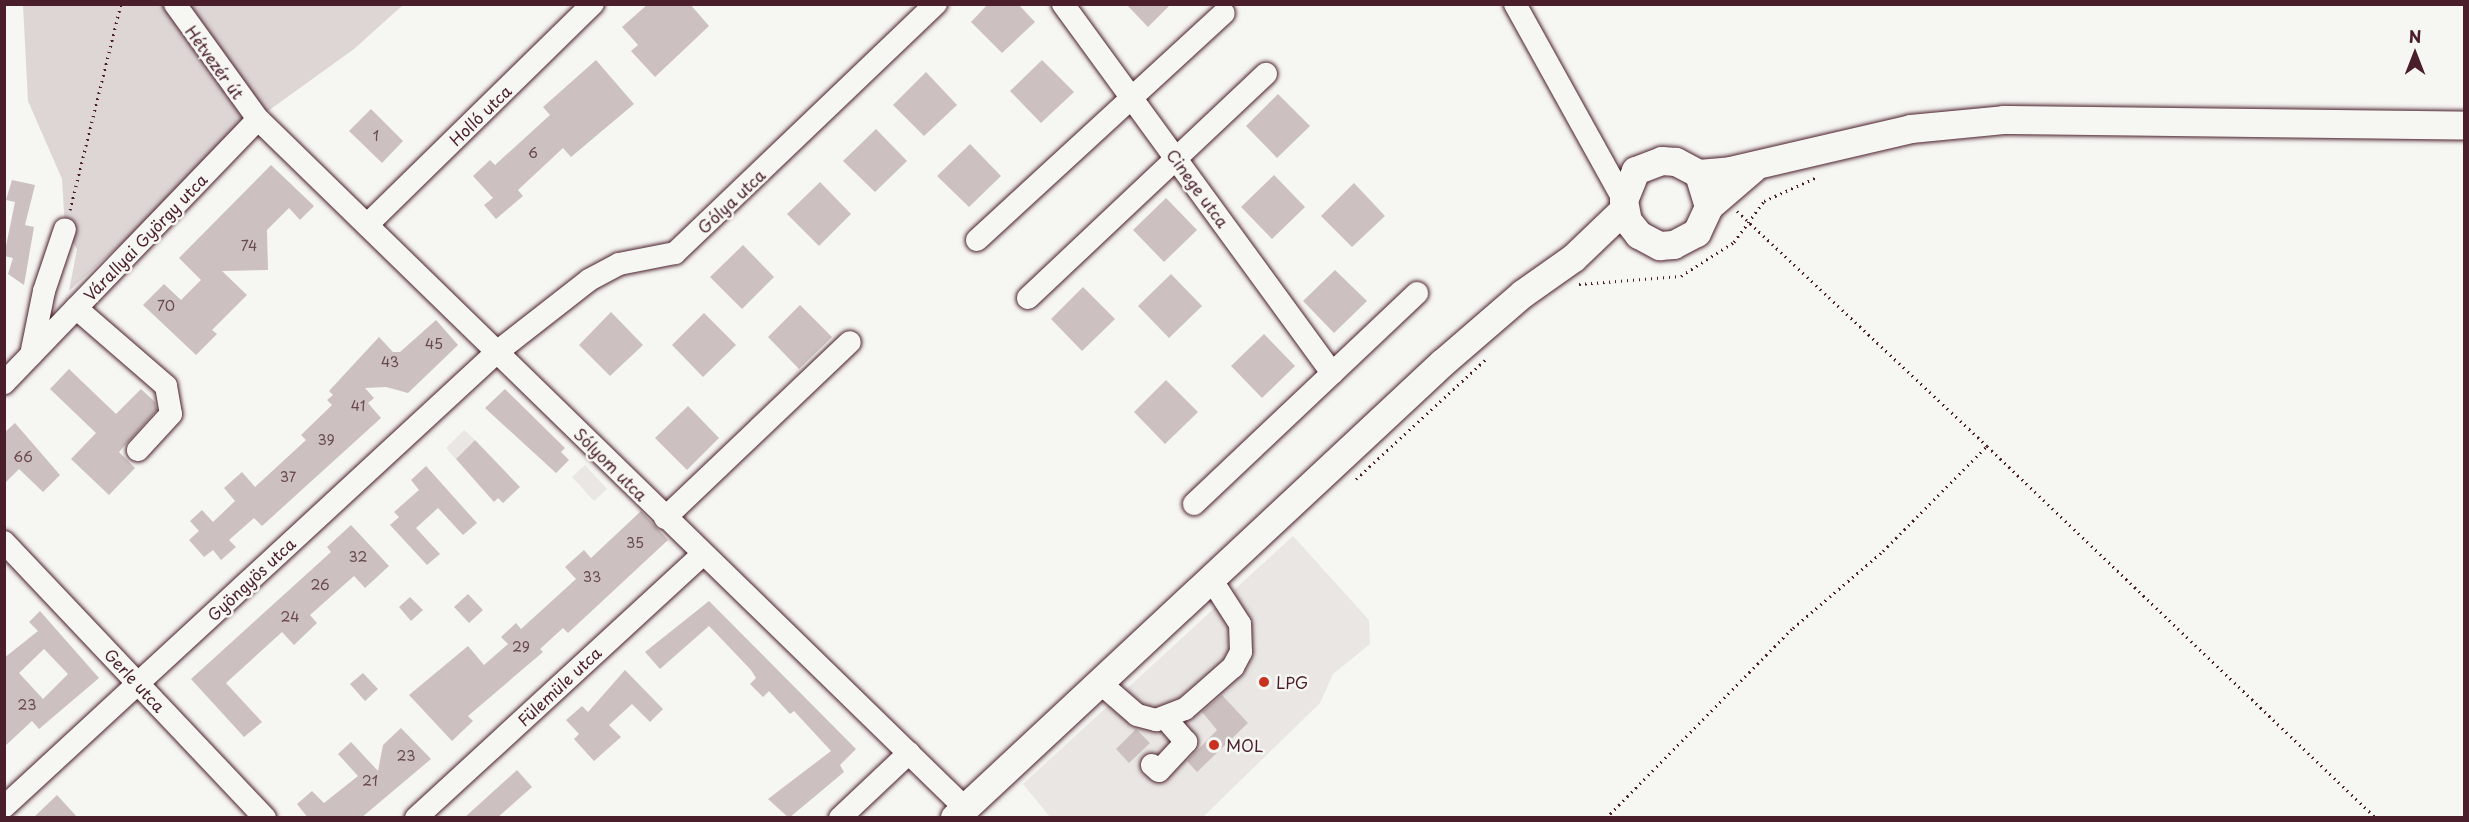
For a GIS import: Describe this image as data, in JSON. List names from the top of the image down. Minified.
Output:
{"streets":{"street":["Hétvezér út","Holló utca","Cinege utca","Gólya utca","Várallyai György utca","Sólyom utca","Gyöngyös utca","Gerle utca","Fülemüle utca"]},"crossings":[["Hétvezér út","Várallyai György utca"],["Hétvezér út","Sólyom utca"],["Holló utca","Sólyom utca"],["Gólya utca","Sólyom utca"],["Gólya utca","Gyöngyös utca"],["Várallyai György utca","Sólyom utca"],["Sólyom utca","Gyöngyös utca"],["Sólyom utca","Fülemüle utca"],["Gyöngyös utca","Gerle utca"]],"places":["LPG","MOL"],"house_numbers":["1","6","74","70","45","43","41","39","66","37","35","32","33","26","24","29","23","23","21"],"north":"top"}
